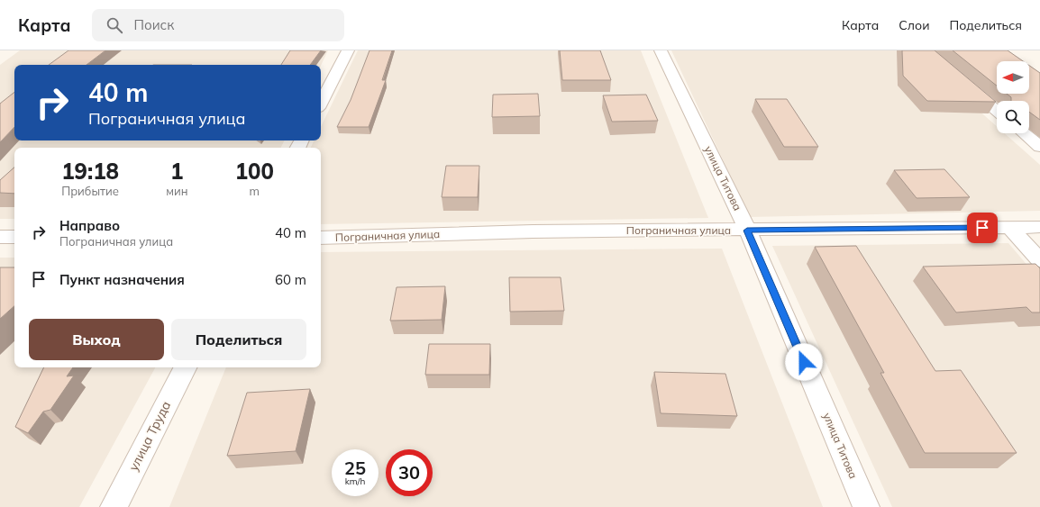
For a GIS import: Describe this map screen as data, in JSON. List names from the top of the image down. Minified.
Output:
{"streets":{"street":["улица Титова","Пограничная улица","улица Труда"]},"crossings":[["улица Титова","Пограничная улица"]],"north":"left","page":{"header":"Карта","search":"Поиск","nav":["Карта","Слои","Поделиться"],"turn":["40 m","Пограничная улица"],"eta":["19:18","Прибытие","1","мин","100","m"],"list":[{"name":"Направо","note":"Пограничная улица","value":"40 m"},{"name":"Пункт назначения","value":"60 m"}],"buttons":["Выход","Поделиться"],"speed":"25 km/h","limit":"30"}}
